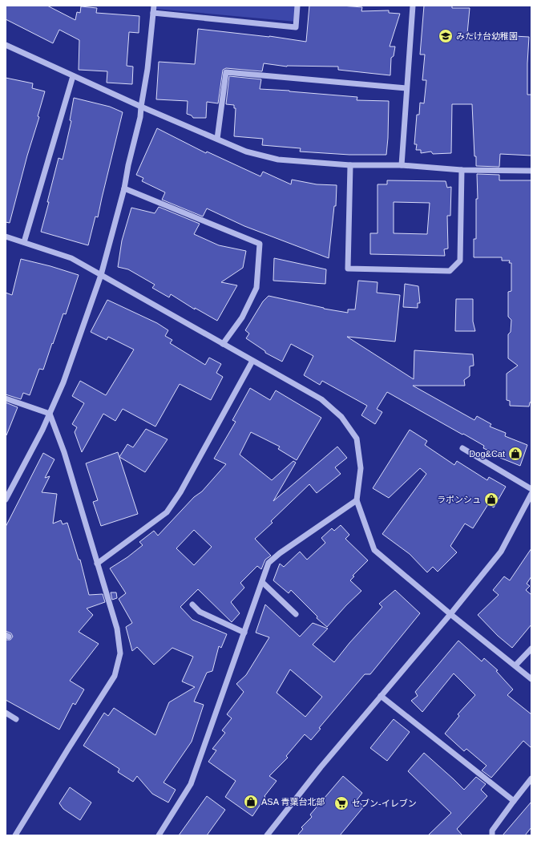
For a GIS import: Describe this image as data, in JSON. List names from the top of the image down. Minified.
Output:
{"places":{"school or university":["みたけ台幼稚園"],"shop":["Dog&Cat","ラポンシュ","ASA 青葉台北部"],"supermarket":["セブン-イレブン"]}}
